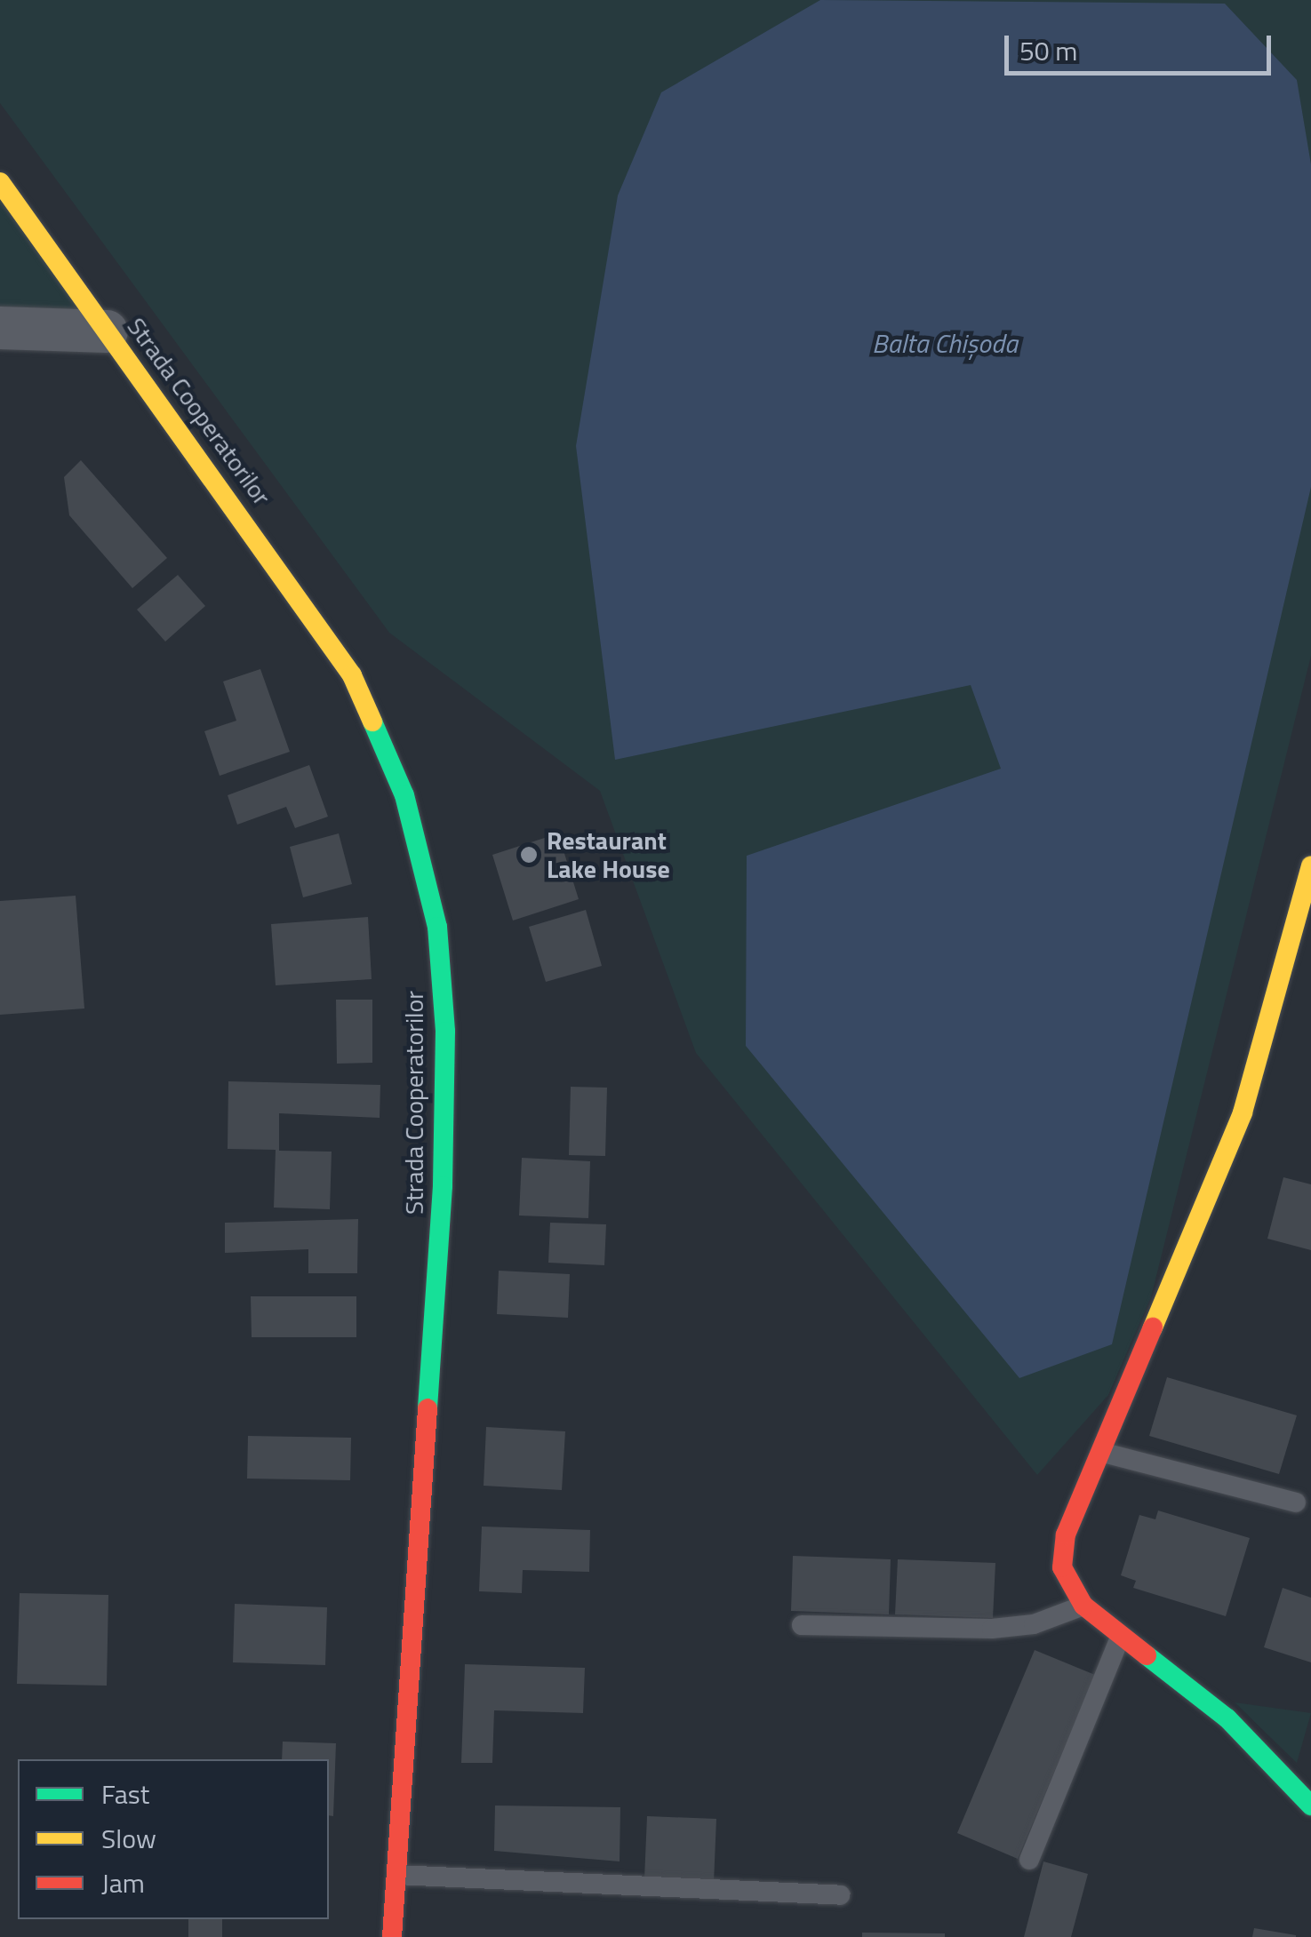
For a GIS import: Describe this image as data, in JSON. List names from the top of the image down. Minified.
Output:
{"streets":{"street":["Strada Cooperatorilor"]},"water":["Balta Chișoda"],"places":["Restaurant Lake House"],"legend":["Fast","Slow","Jam"],"scale_bar":"50 m"}
